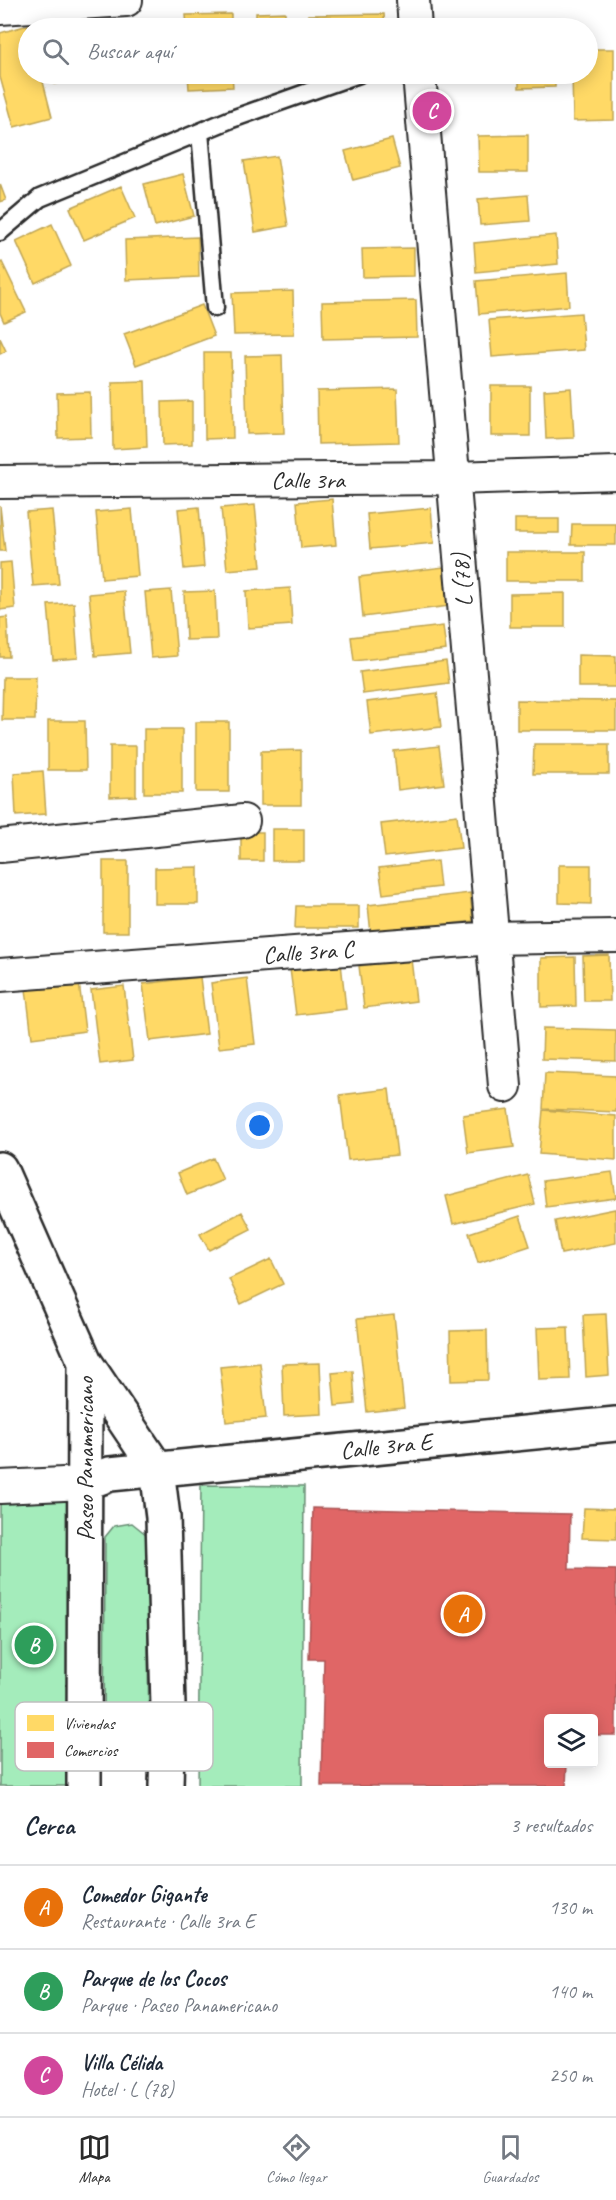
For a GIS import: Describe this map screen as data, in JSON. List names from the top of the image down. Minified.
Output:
{"streets":{"street":["Calle 3ra","L (78)","Calle 3ra C","Calle 3ra E","Paseo Panamericano"]},"crossings":[["Calle 3ra","L (78)"],["L (78)","Calle 3ra C"],["Calle 3ra E","Paseo Panamericano"]],"legend":["Viviendas","Comercios"],"page":{"search":"Buscar aquí","pins":["C","A","B"],"heading":["Cerca","3 resultados"],"list":[{"mark":"A","name":"Comedor Gigante","note":"Restaurante · Calle 3ra E","value":"130 m"},{"mark":"B","name":"Parque de los Cocos","note":"Parque · Paseo Panamericano","value":"140 m"},{"mark":"C","name":"Villa Célida","note":"Hotel · L (78)","value":"250 m"}],"nav":["Mapa","Cómo llegar","Guardados"]}}
